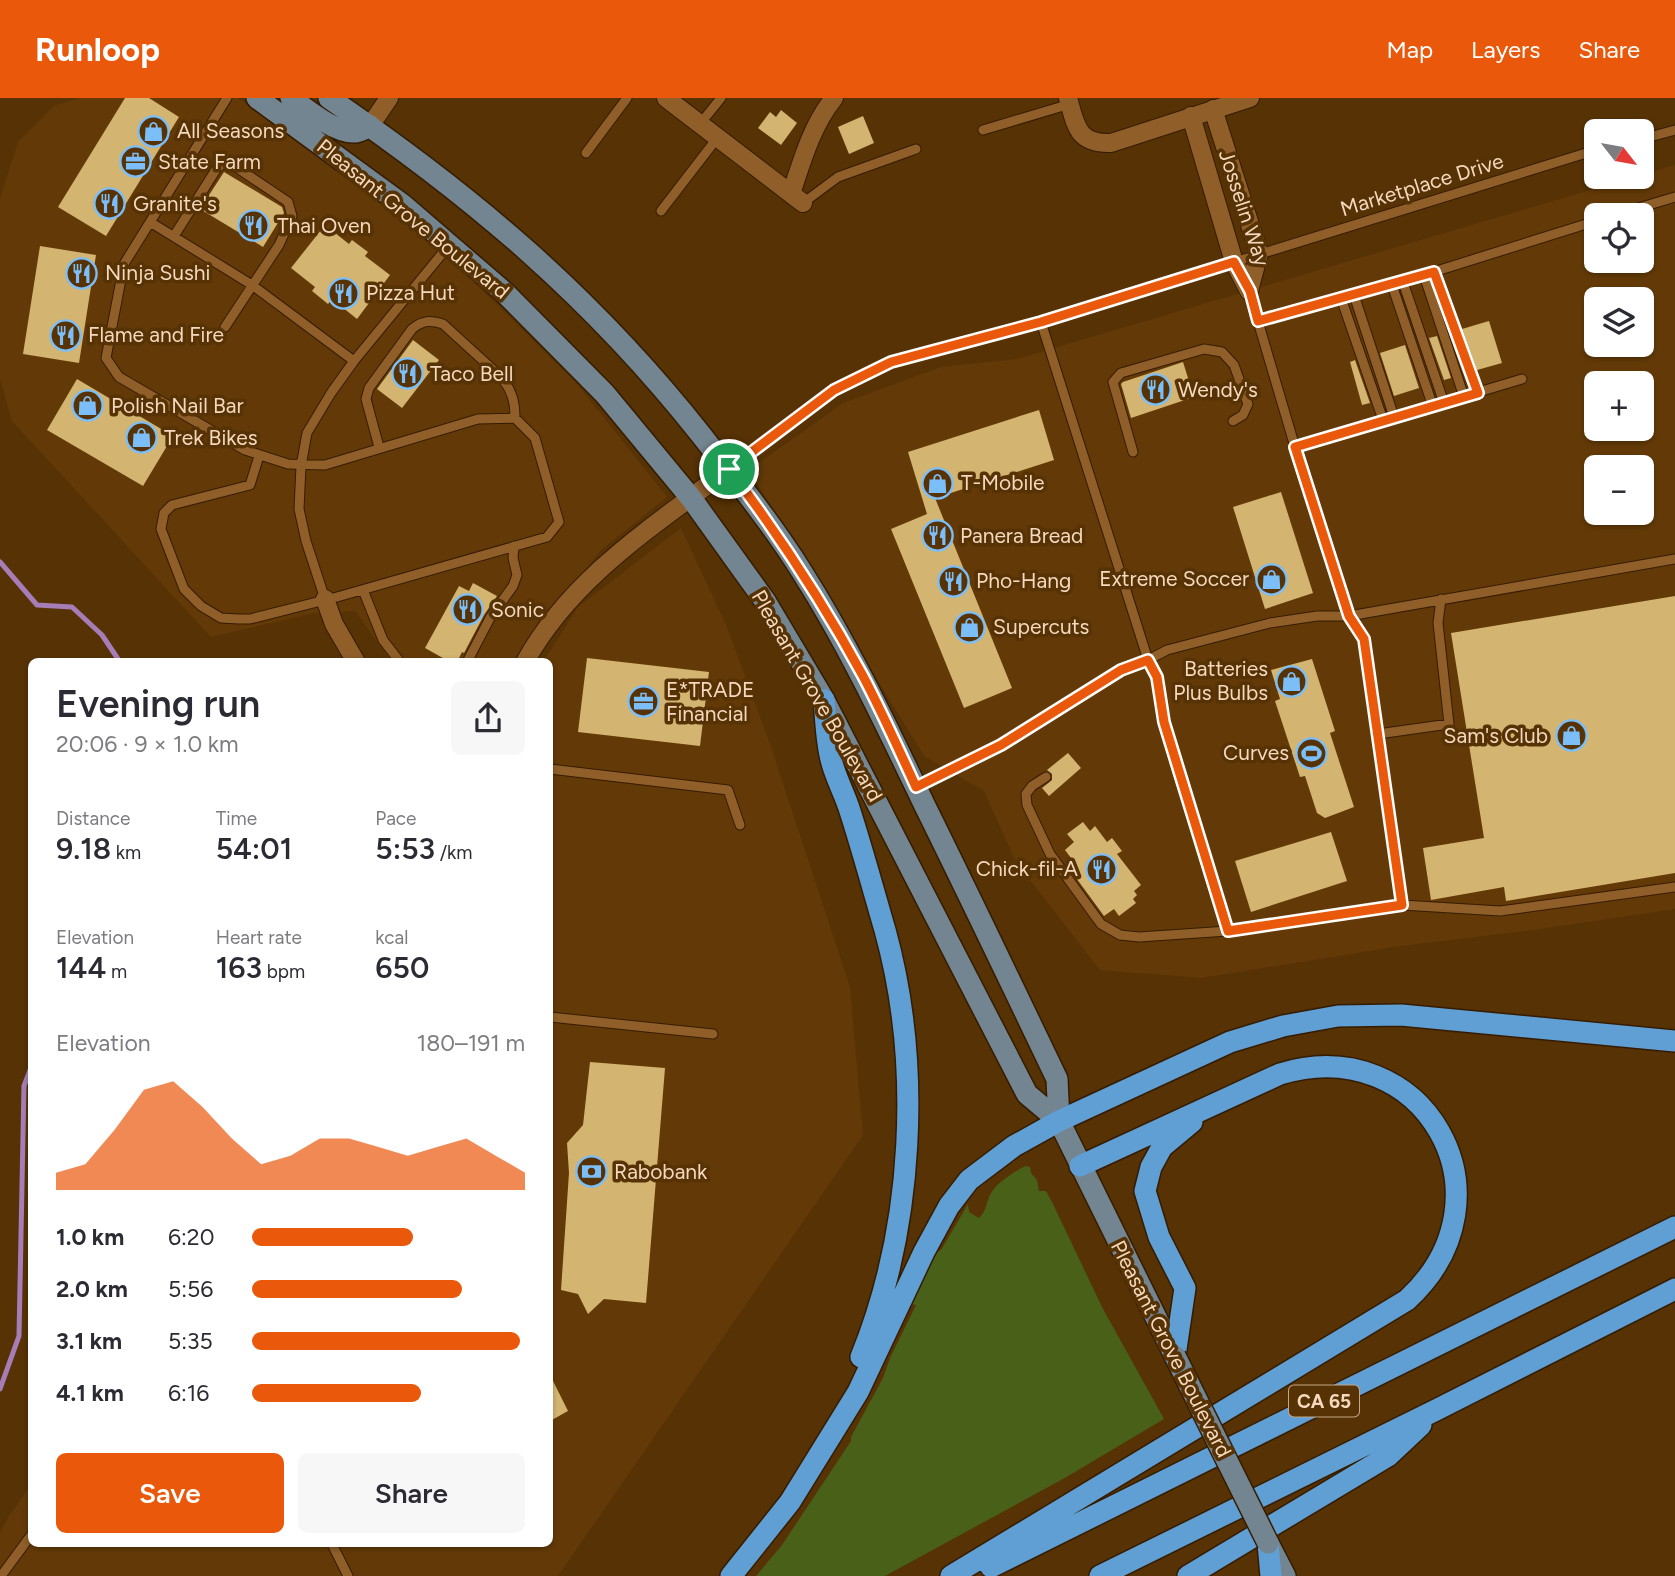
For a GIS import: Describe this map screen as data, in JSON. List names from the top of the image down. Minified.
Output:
{"streets":{"highway":["CA 65"],"main road":["Pleasant Grove Boulevard"],"street":["Josselin Way"],"lane":["Marketplace Drive"]},"crossings":[["Marketplace Drive","Josselin Way"]],"places":{"shop":["All Seasons","Polish Nail Bar","Trek Bikes","T-Mobile","Extreme Soccer","Supercuts","Batteries Plus Bulbs","Sam's Club"],"office":["State Farm","E*TRADE Financial"],"restaurant":["Granite's","Thai Oven","Ninja Sushi","Pizza Hut","Flame and Fire","Taco Bell","Wendy's","Panera Bread","Pho-Hang","Sonic","Chick-fil-A"],"sports":["Curves"],"bank":["Rabobank"]},"north":"bottom right","page":{"header":"Runloop","nav":["Map","Layers","Share"],"map_buttons":["+","−"],"heading":["Evening run","20:06 · 9 × 1.0 km"],"stats":[["Distance","9.18 km"],["Time","54:01"],["Pace","5:53 /km"],["Elevation","144 m"],["Heart rate","163 bpm"],["kcal","650"]],"chart":["Elevation","180–191 m"],"list":[{"name":"1.0 km","note":"6:20"},{"name":"2.0 km","note":"5:56"},{"name":"3.1 km","note":"5:35"},{"name":"4.1 km","note":"6:16"}],"buttons":["Save","Share"]}}
